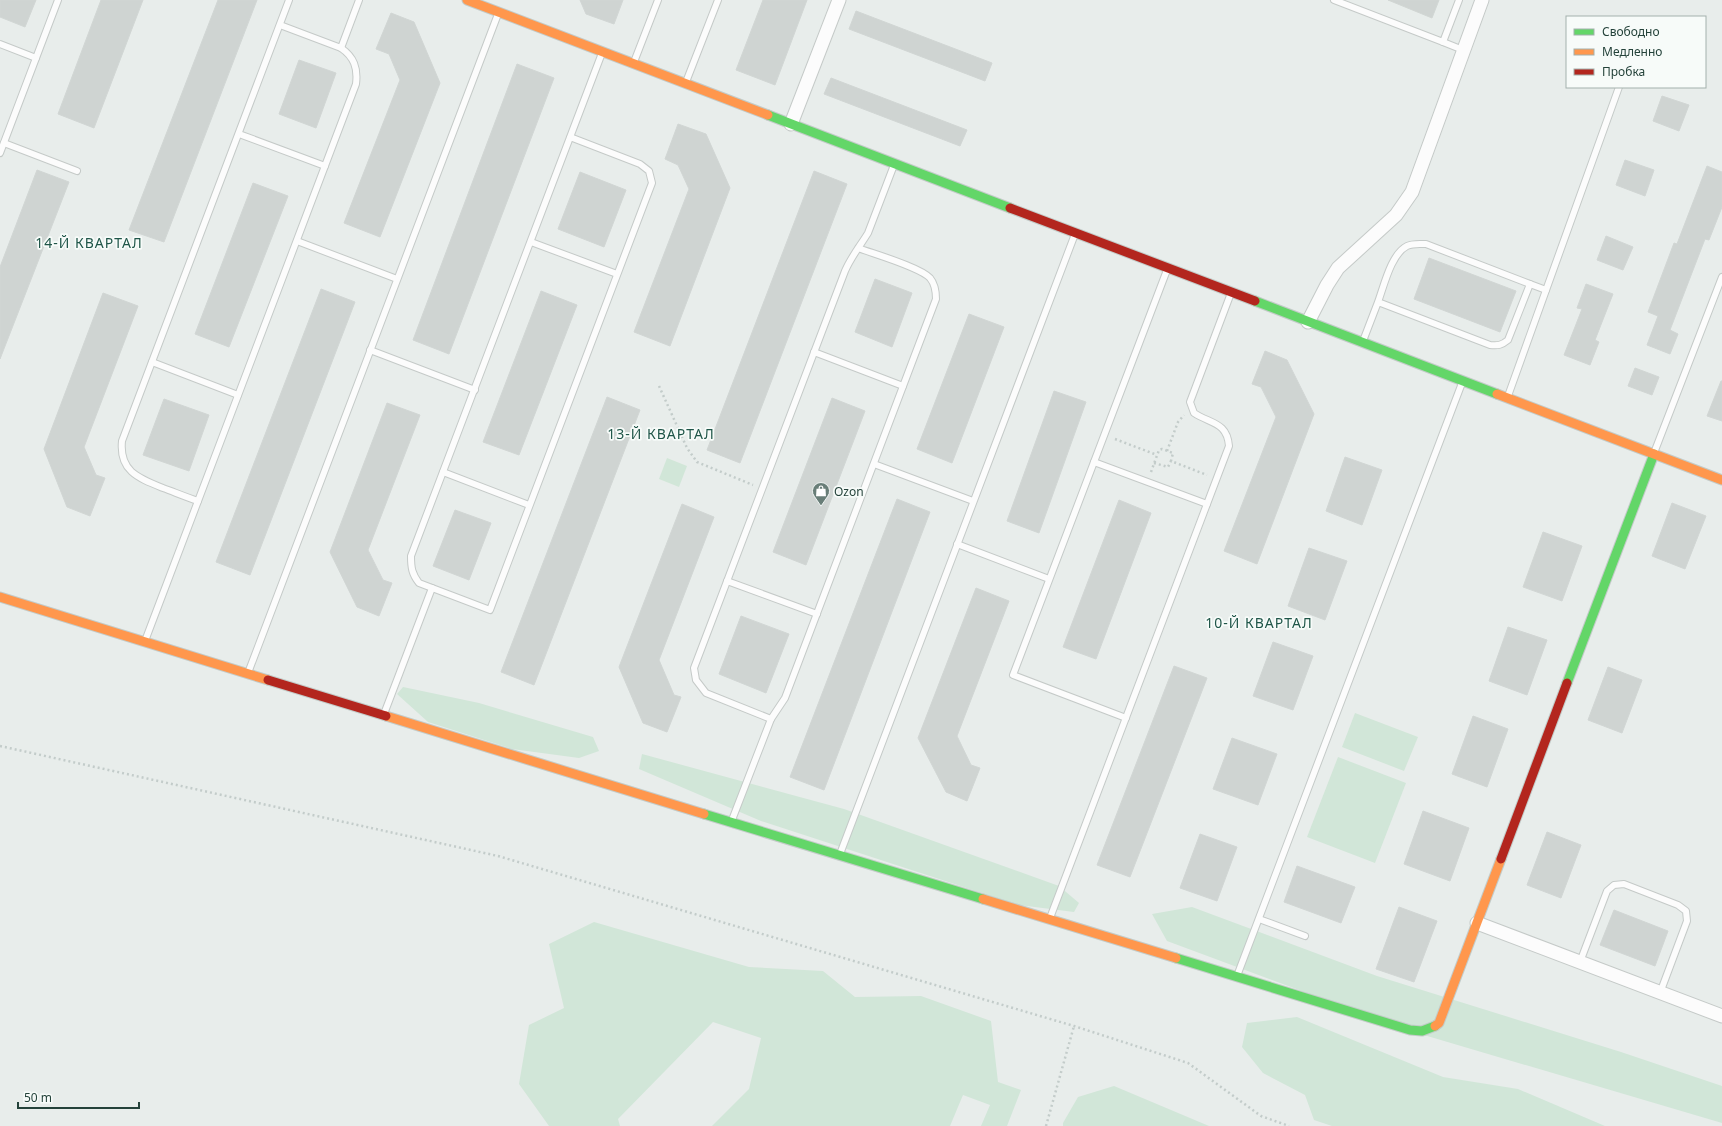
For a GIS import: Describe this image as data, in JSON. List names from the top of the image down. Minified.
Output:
{"districts":["14-Й КВАРТАЛ","13-Й КВАРТАЛ","10-Й КВАРТАЛ"],"places":{"shop":["Ozon"]},"legend":["Свободно","Медленно","Пробка"],"scale_bar":"50 m"}
